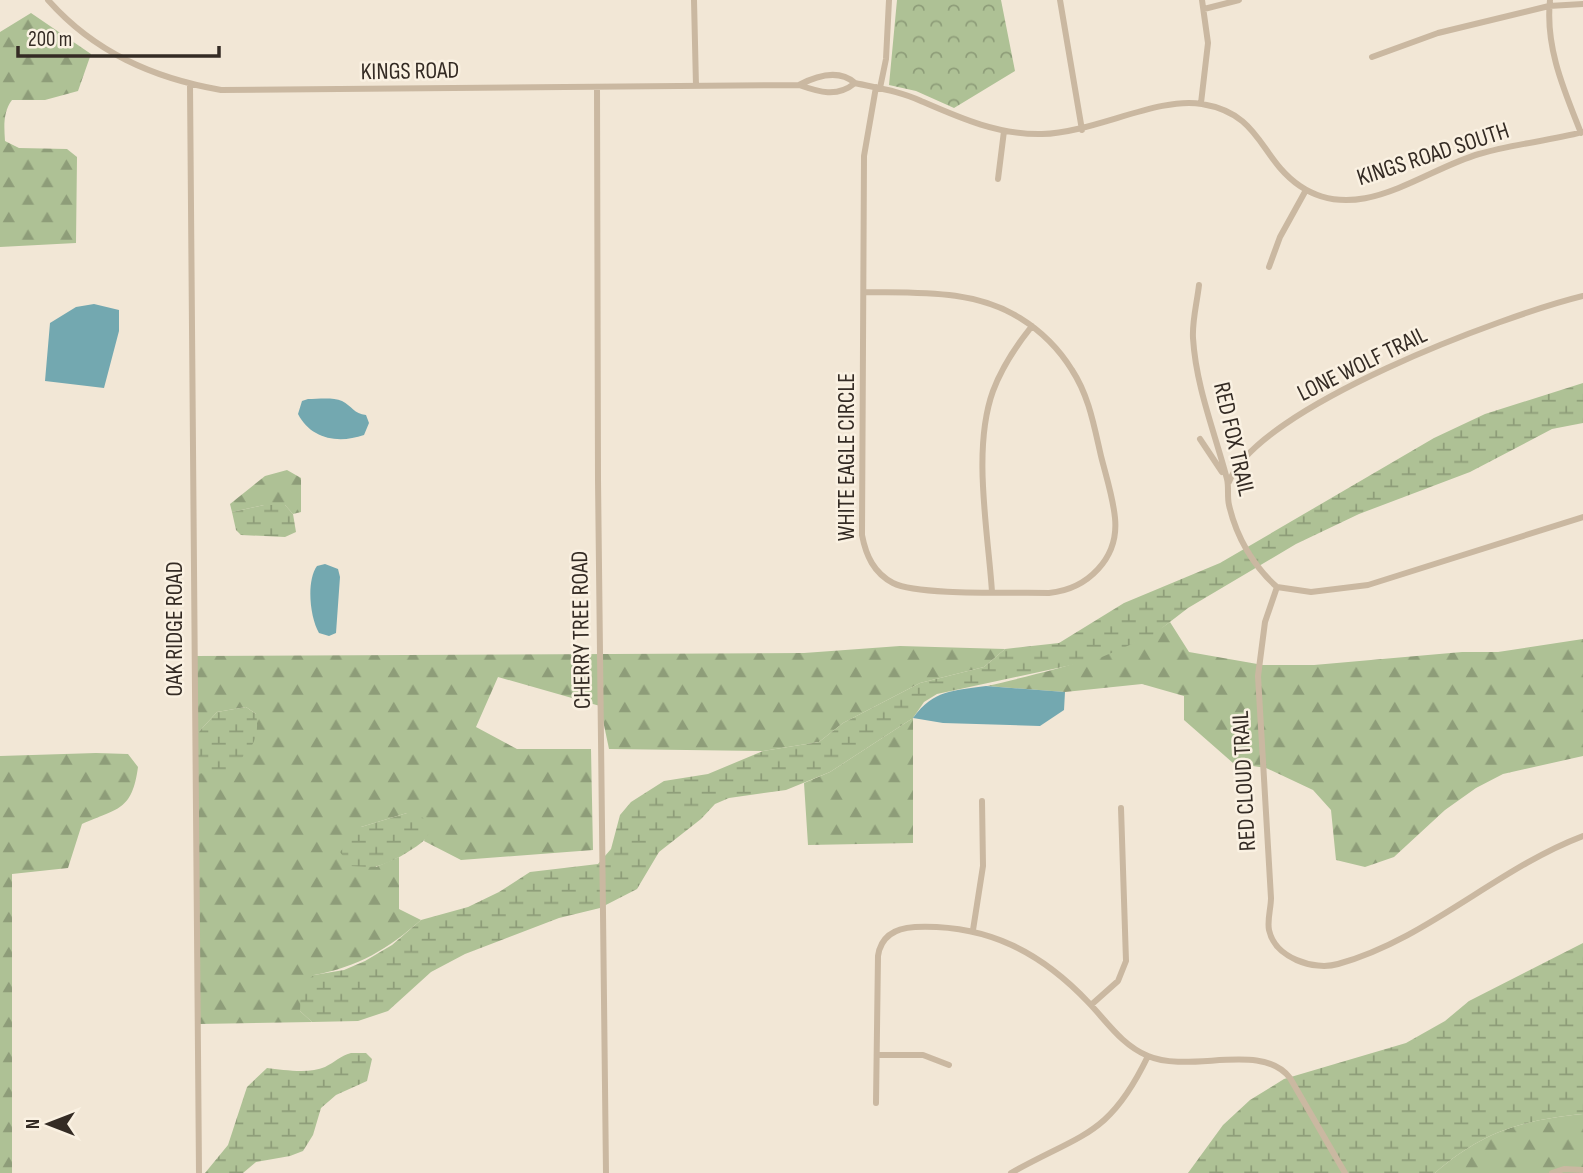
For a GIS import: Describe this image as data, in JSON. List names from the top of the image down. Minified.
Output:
{"streets":{"street":["KINGS ROAD","KINGS ROAD SOUTH","LONE WOLF TRAIL","RED FOX TRAIL","WHITE EAGLE CIRCLE","OAK RIDGE ROAD","CHERRY TREE ROAD","RED CLOUD TRAIL"]},"crossings":[["KINGS ROAD","OAK RIDGE ROAD"],["KINGS ROAD","CHERRY TREE ROAD"],["KINGS ROAD SOUTH","WHITE EAGLE CIRCLE"],["LONE WOLF TRAIL","RED FOX TRAIL"],["RED FOX TRAIL","RED CLOUD TRAIL"]],"scale_bar":"200 m","north":"left"}
